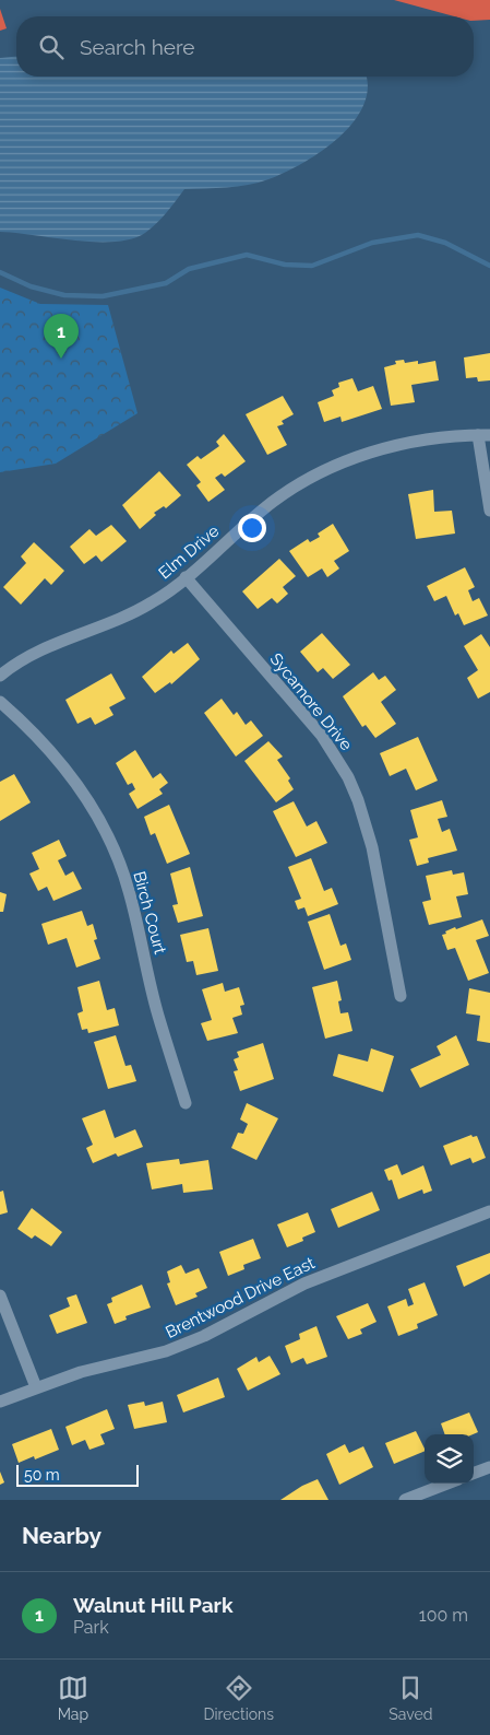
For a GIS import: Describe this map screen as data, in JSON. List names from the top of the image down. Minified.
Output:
{"streets":{"street":["Elm Drive","Sycamore Drive","Birch Court","Brentwood Drive East"]},"crossings":[["Elm Drive","Sycamore Drive"]],"scale_bar":"50 m","page":{"search":"Search here","pins":"1","scale":"50 m","heading":"Nearby","list":[{"mark":"1","name":"Walnut Hill Park","note":"Park","value":"100 m"}],"nav":["Map","Directions","Saved"]}}
